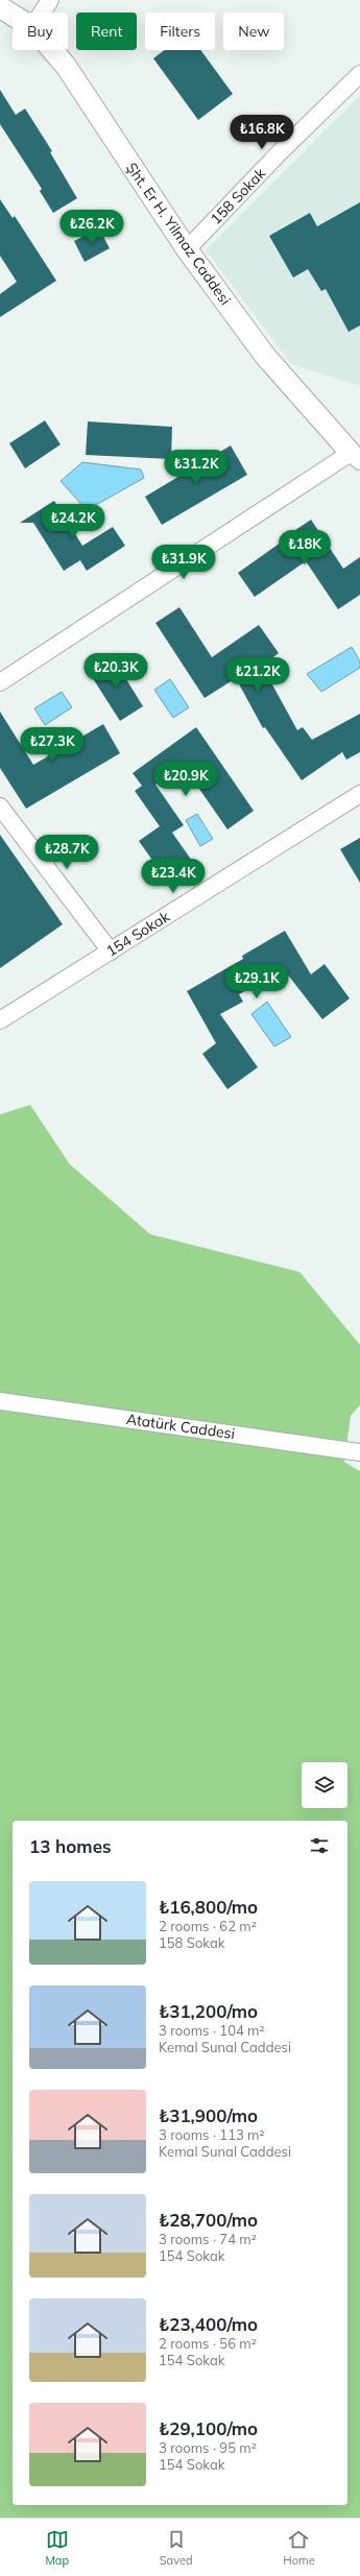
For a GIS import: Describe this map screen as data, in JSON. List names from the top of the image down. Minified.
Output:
{"streets":{"street":["158 Sokak","Şht. Er H. Yilmaz Caddesi","154 Sokak","Atatürk Caddesi"]},"crossings":[["158 Sokak","Şht. Er H. Yilmaz Caddesi"]],"page":{"chip":["Buy","Rent","Filters","New"],"price":["₺16.8K","₺26.2K","₺31.2K","₺24.2K","₺18K","₺31.9K","₺20.3K","₺21.2K","₺27.3K","₺20.9K","₺28.7K","₺23.4K","₺29.1K"],"heading":"13 homes","list":[{"name":"₺16,800/mo","note":"2 rooms · 62 m² · 158 Sokak"},{"name":"₺31,200/mo","note":"3 rooms · 104 m² · Kemal Sunal Caddesi"},{"name":"₺31,900/mo","note":"3 rooms · 113 m² · Kemal Sunal Caddesi"},{"name":"₺28,700/mo","note":"3 rooms · 74 m² · 154 Sokak"},{"name":"₺23,400/mo","note":"2 rooms · 56 m² · 154 Sokak"},{"name":"₺29,100/mo","note":"3 rooms · 95 m² · 154 Sokak"}],"tabs":["Map","Saved","Home"]}}
